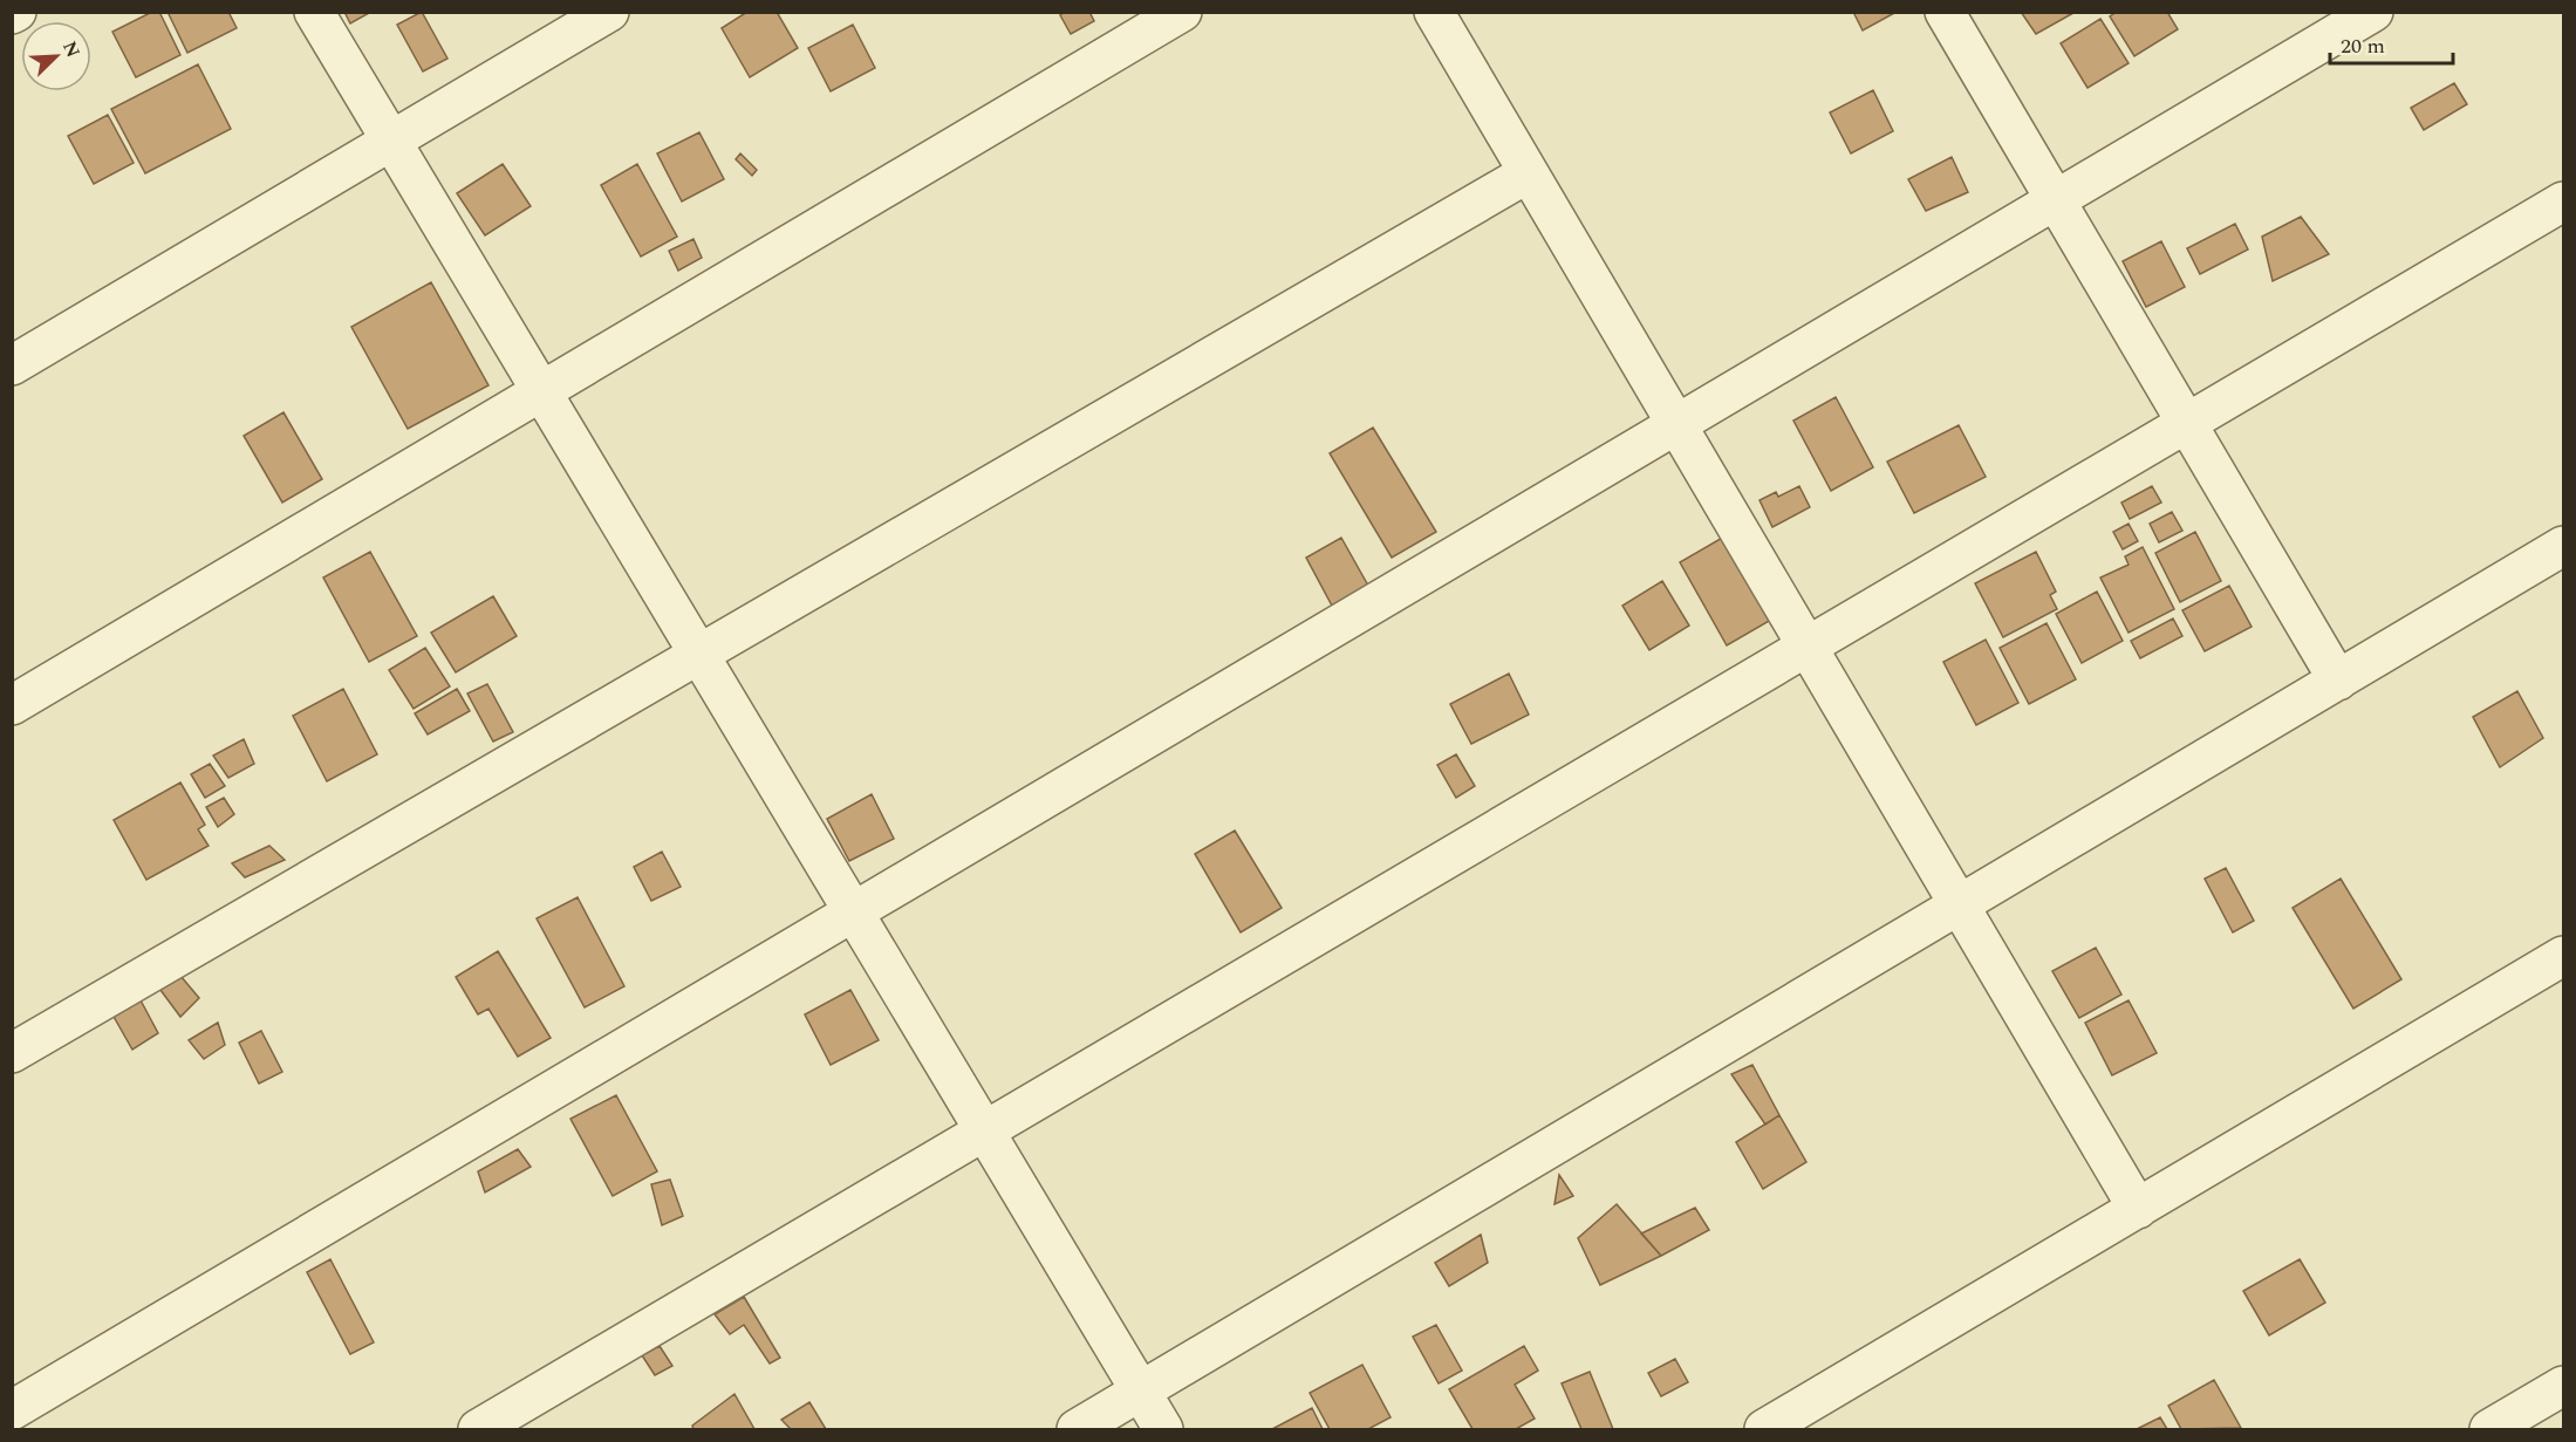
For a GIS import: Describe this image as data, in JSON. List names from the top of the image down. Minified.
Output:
{"scale_bar":"20 m","north":"top right"}
